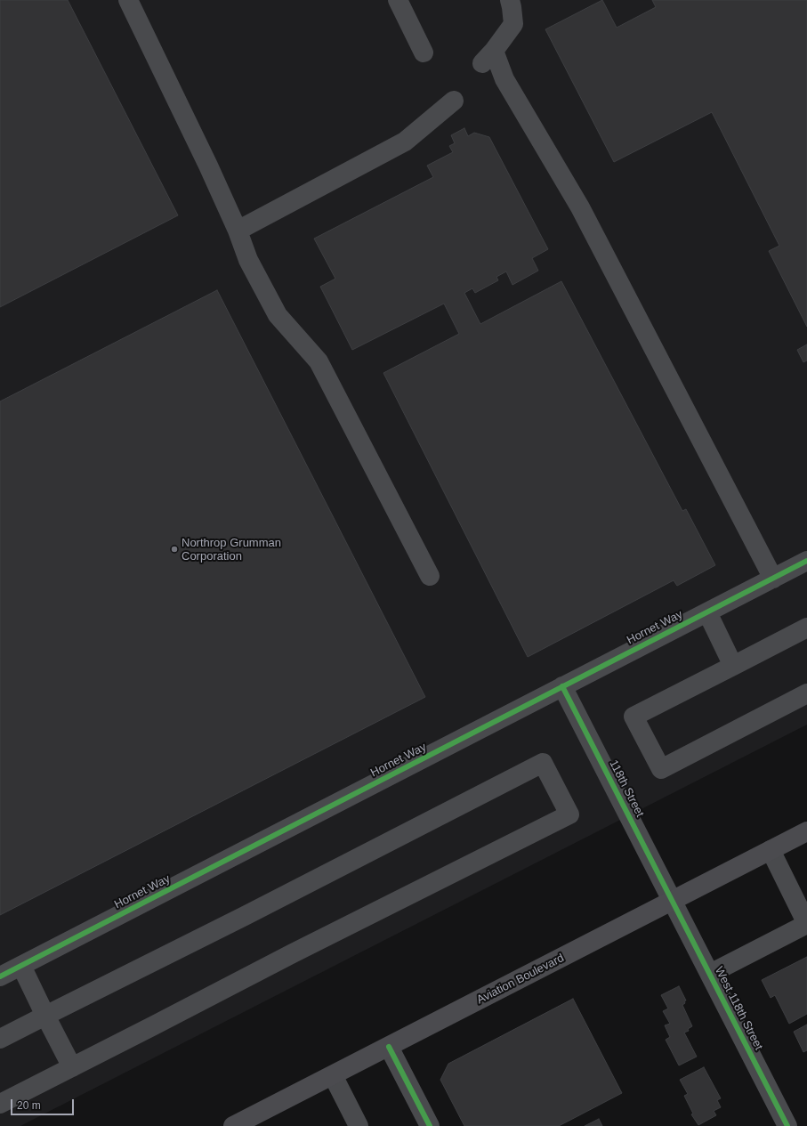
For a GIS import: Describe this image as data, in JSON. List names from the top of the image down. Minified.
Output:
{"streets":{"main road":["Aviation Boulevard"],"street":["Hornet Way","118th Street","West 118th Street"]},"crossings":[["Hornet Way","118th Street"],["118th Street","Aviation Boulevard"],["118th Street","West 118th Street"],["Aviation Boulevard","West 118th Street"]],"places":["Northrop Grumman Corporation"],"scale_bar":"20 m"}
